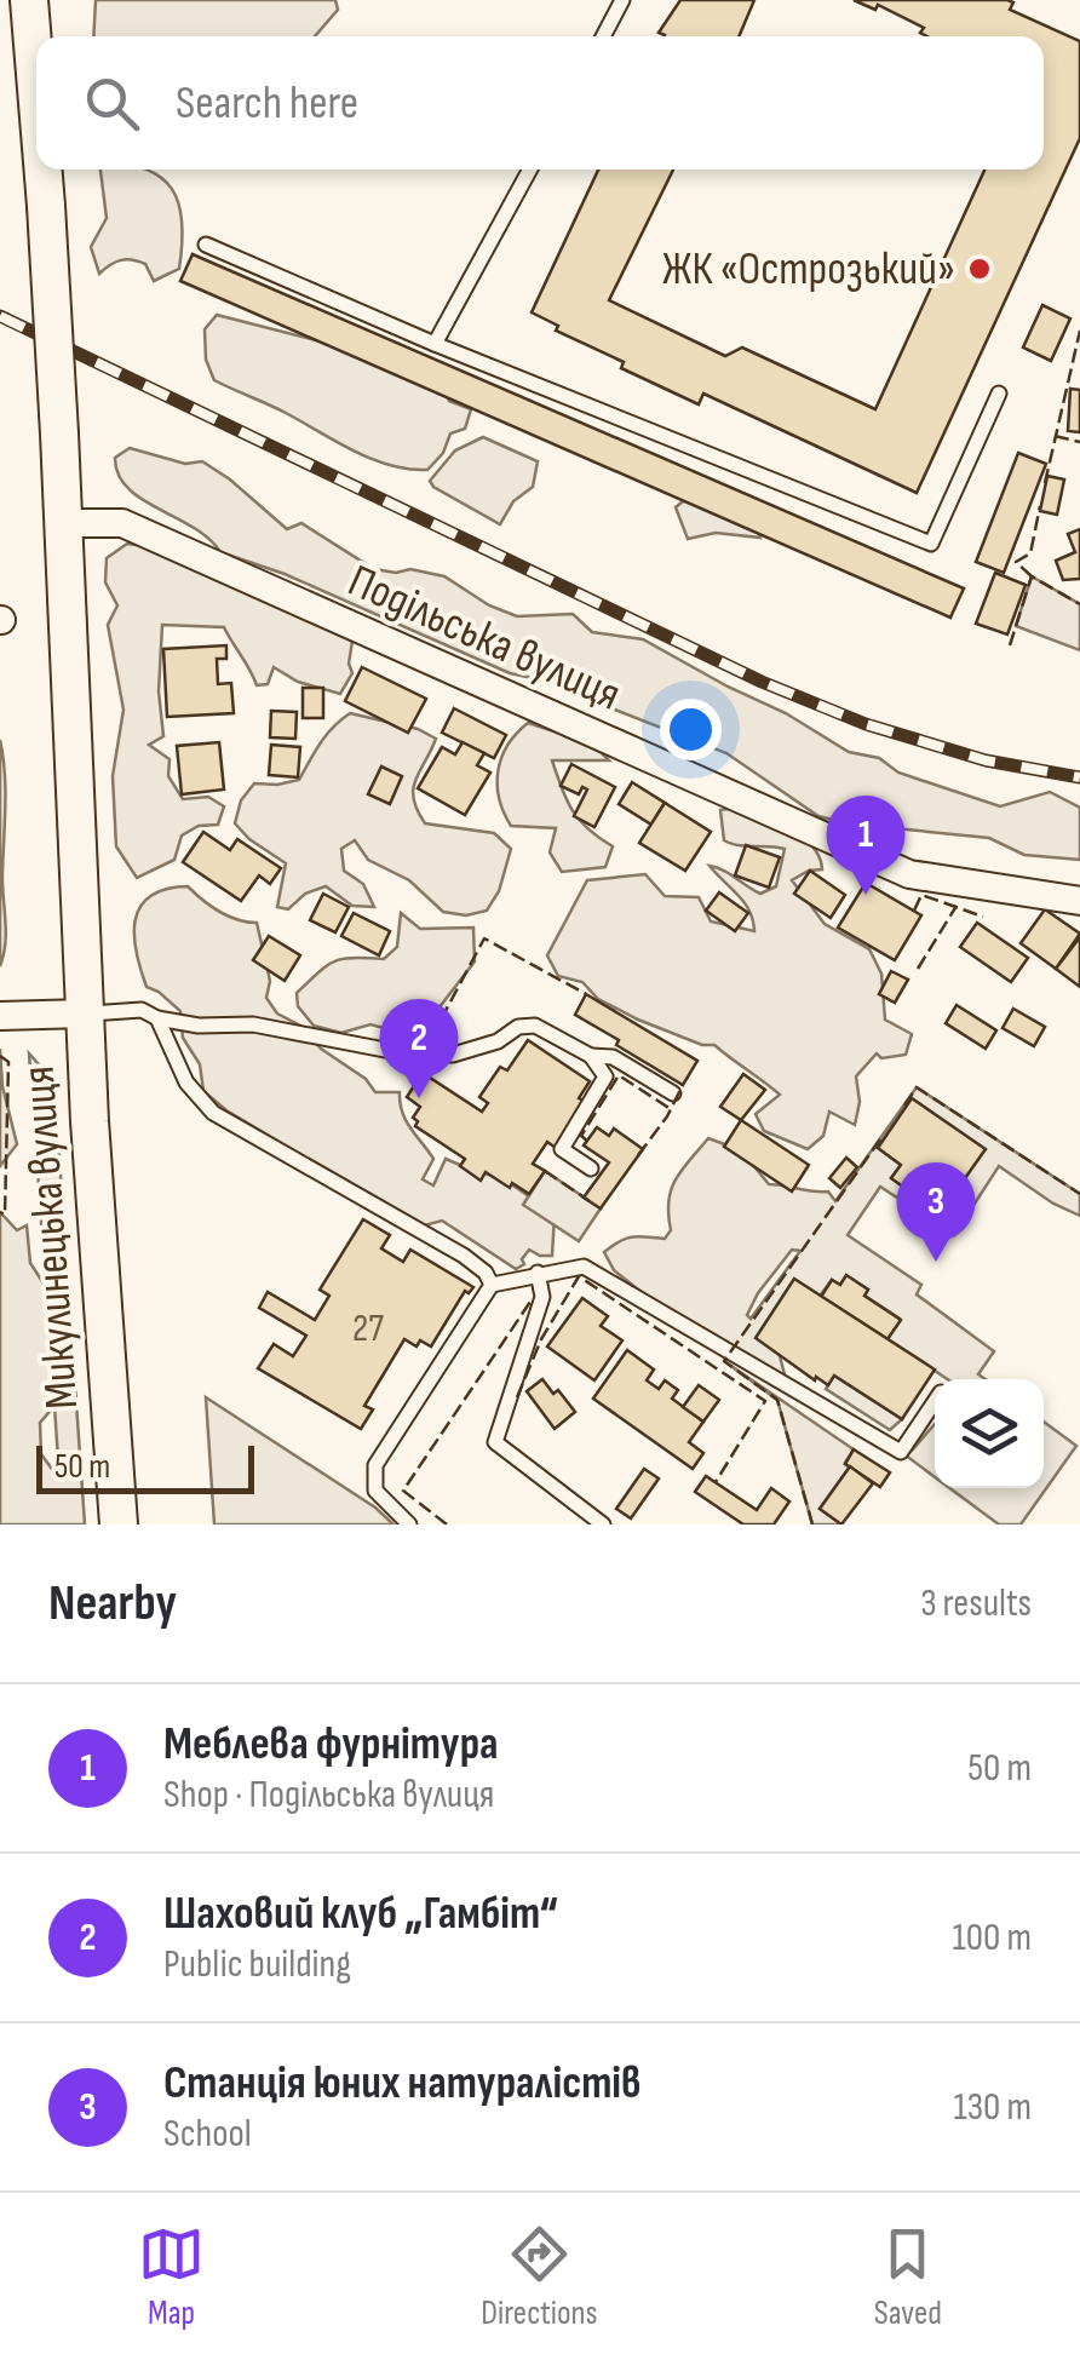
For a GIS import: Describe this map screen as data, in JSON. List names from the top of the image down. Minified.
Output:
{"streets":{"main road":["Микулинецька вулиця"],"street":["Подільська вулиця"]},"crossings":[["Подільська вулиця","Микулинецька вулиця"]],"places":["ЖК «Острозький»"],"house_numbers":["27"],"scale_bar":"50 m","page":{"search":"Search here","pins":["1","2","3"],"scale":"50 m","heading":["Nearby","3 results"],"list":[{"mark":"1","name":"Меблева фурнітура","note":"Shop · Подільська вулиця","value":"50 m"},{"mark":"2","name":"Шаховий клуб „Гамбіт“","note":"Public building","value":"100 m"},{"mark":"3","name":"Станція юних натуралістів","note":"School","value":"130 m"}],"nav":["Map","Directions","Saved"]}}
